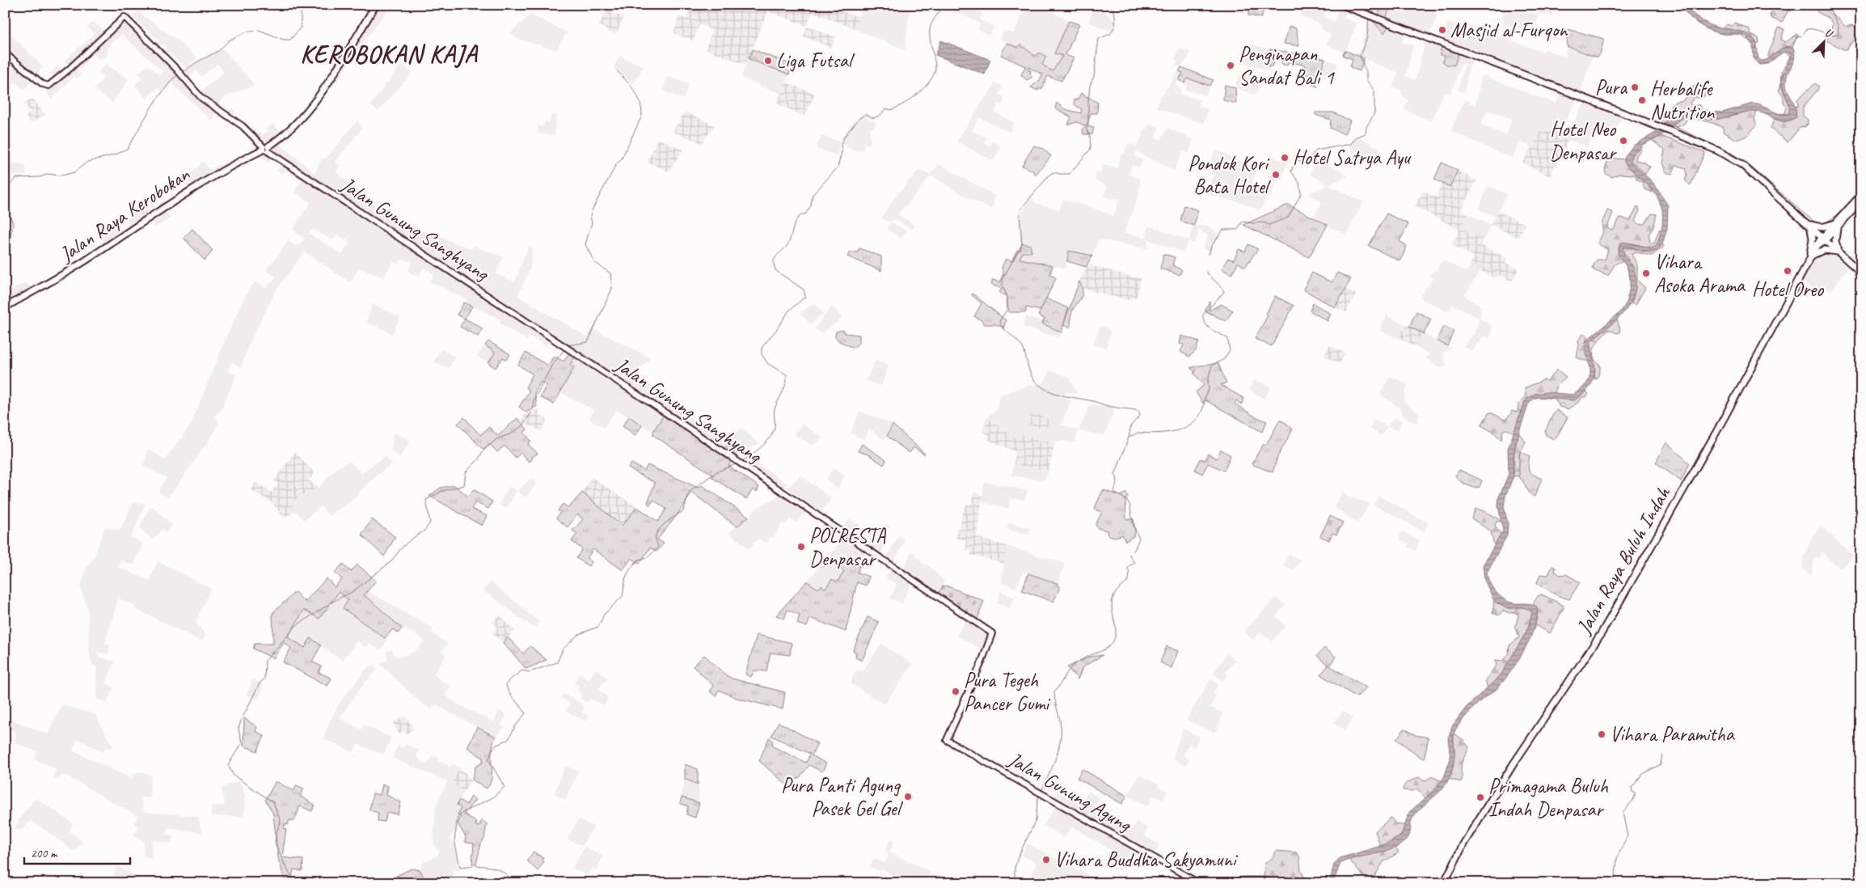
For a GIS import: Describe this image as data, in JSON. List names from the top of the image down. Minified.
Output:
{"streets":{"main road":["Jalan Raya Kerobokan","Jalan Gunung Sanghyang","Jalan Raya Buluh Indah","Jalan Gunung Agung"]},"crossings":[["Jalan Raya Kerobokan","Jalan Gunung Sanghyang"],["Jalan Gunung Sanghyang","Jalan Gunung Agung"]],"districts":["KEROBOKAN KAJA"],"places":["Masjid al-Furqon","Liga Futsal","Penginapan Sandat Bali 1","Pura","Herbalife Nutrition","Hotel Neo Denpasar","Hotel Satrya Ayu","Pondok Kori Bata Hotel","Hotel Oreo","Vihara Asoka Arama","POLRESTA Denpasar","Pura Tegeh Pancer Gumi","Vihara Paramitha","Pura Panti Agung Pasek Gel Gel","Primagama Buluh Indah Denpasar","Vihara Buddha Sakyamuni"],"scale_bar":"200 m","north":"top right"}
